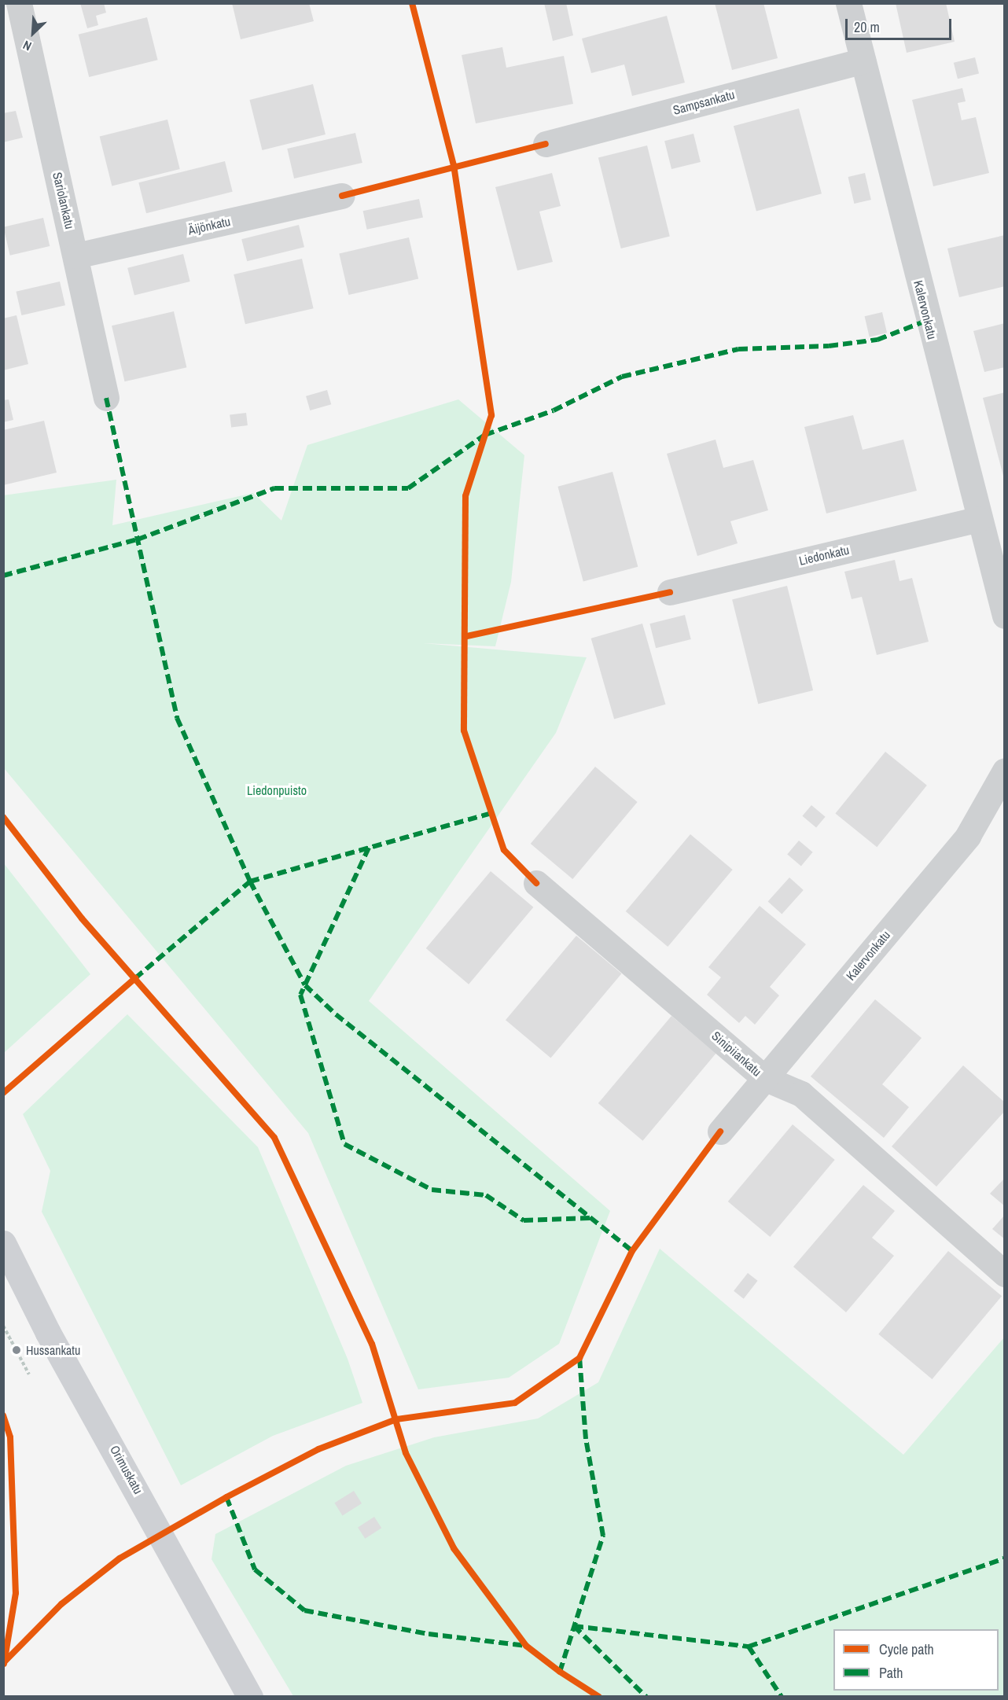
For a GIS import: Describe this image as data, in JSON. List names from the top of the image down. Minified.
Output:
{"streets":{"main road":["Orimuskatu"],"street":["Sampsankatu","Sariolankatu","Äijönkatu","Kalervonkatu","Liedonkatu","Sinipiiankatu"]},"crossings":[["Sampsankatu","Kalervonkatu"],["Sariolankatu","Äijönkatu"],["Kalervonkatu","Liedonkatu"],["Kalervonkatu","Sinipiiankatu"]],"parks":["Liedonpuisto"],"places":["Hussankatu"],"legend":["Cycle path","Path"],"scale_bar":"20 m","north":"bottom left"}
